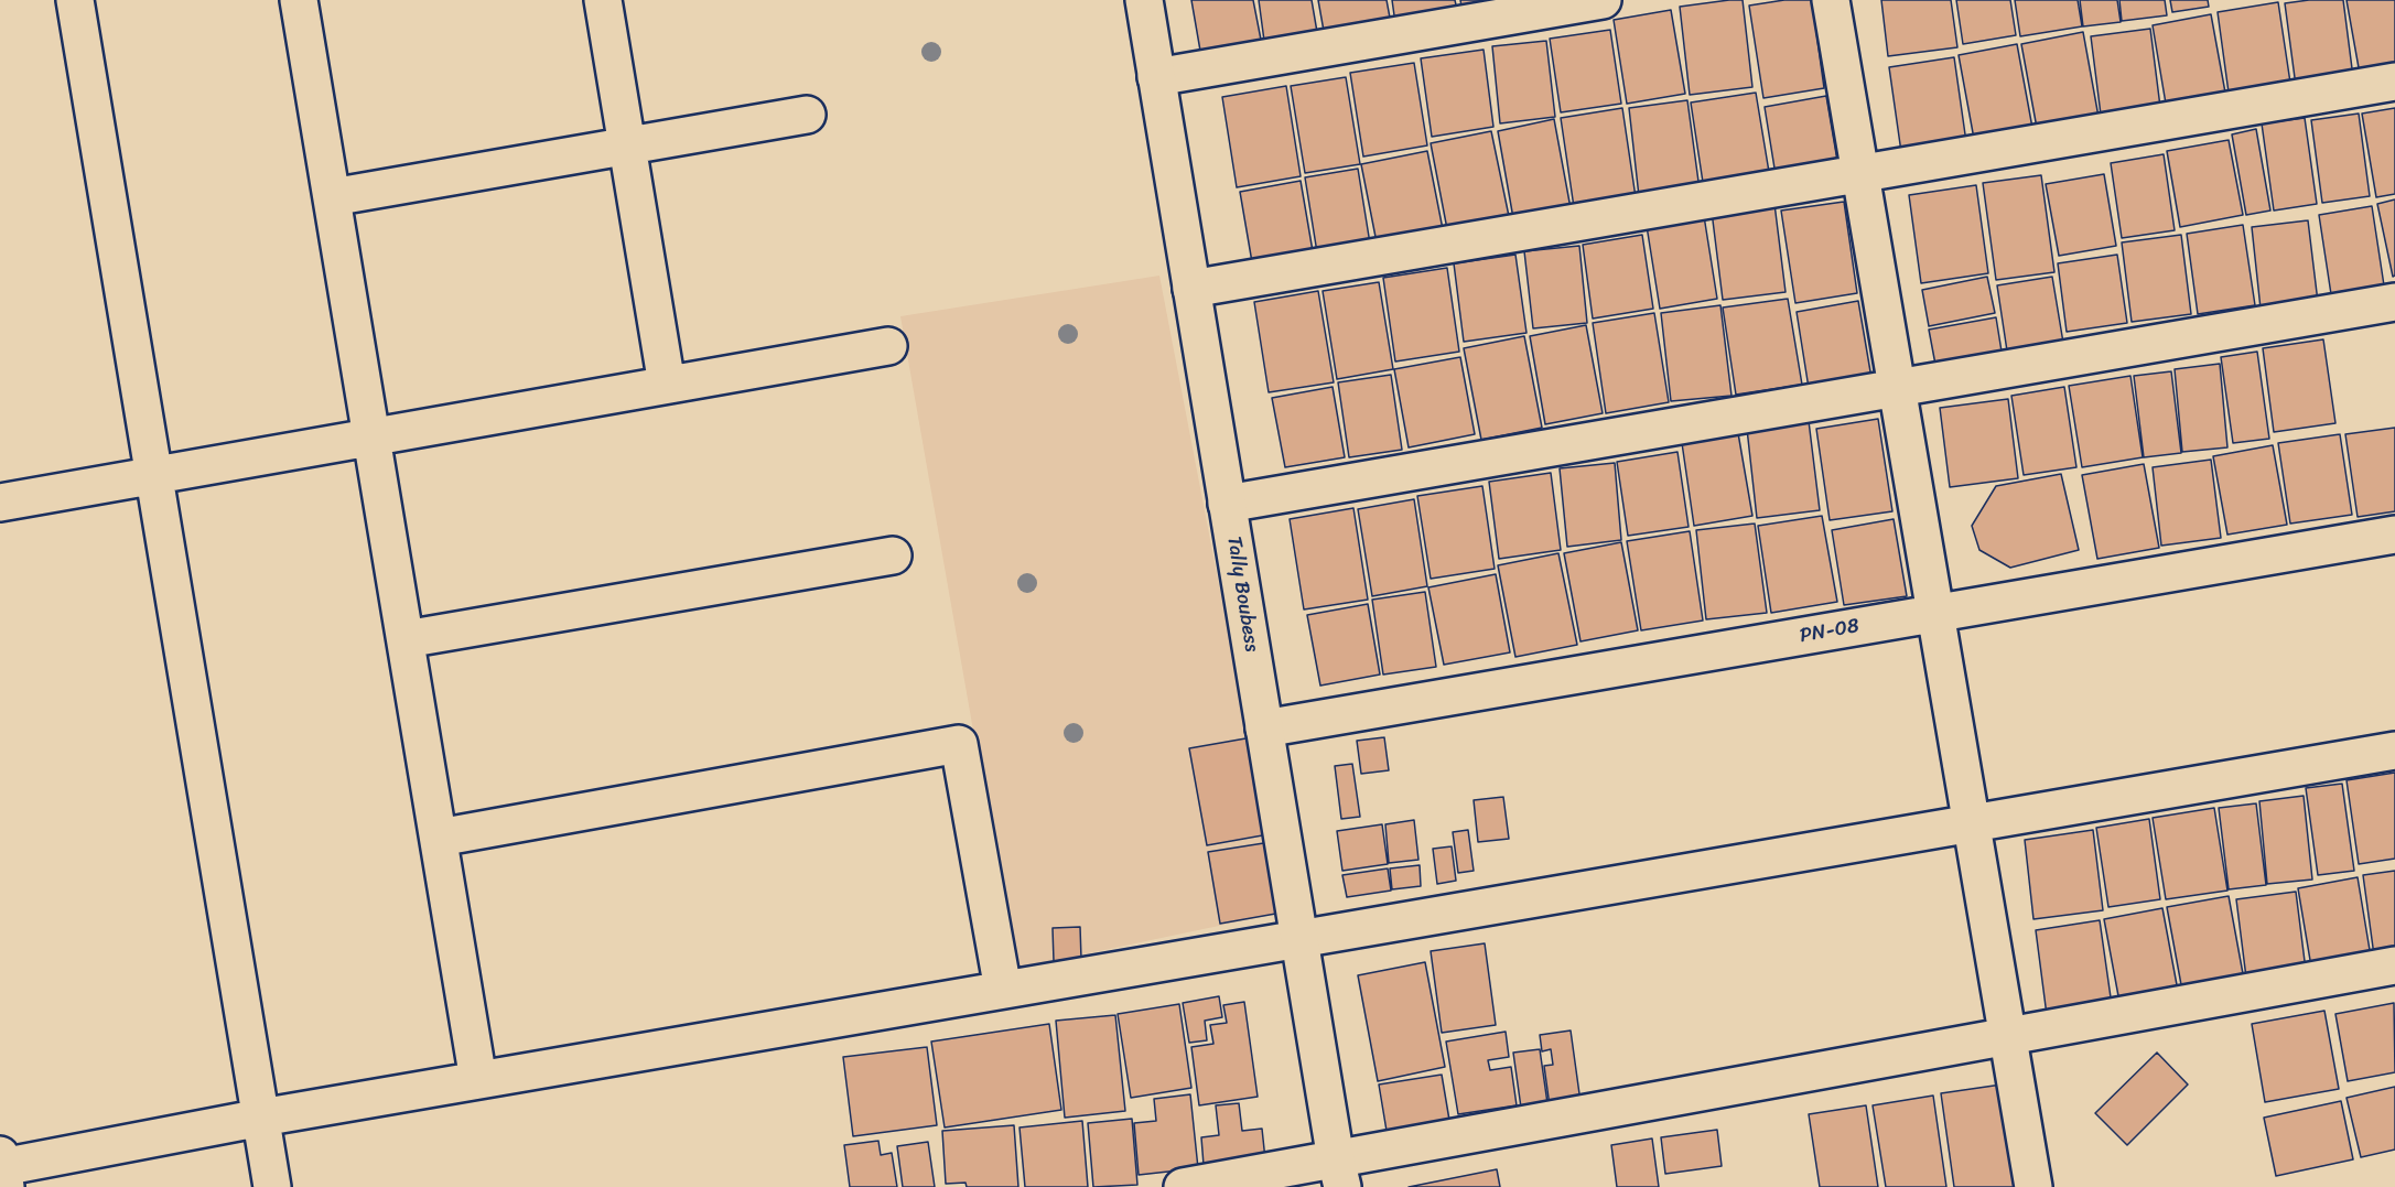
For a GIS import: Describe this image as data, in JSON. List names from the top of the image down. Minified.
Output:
{"streets":{"street":["Tally Boubess","PN-08"]},"crossings":[["Tally Boubess","PN-08"]]}
